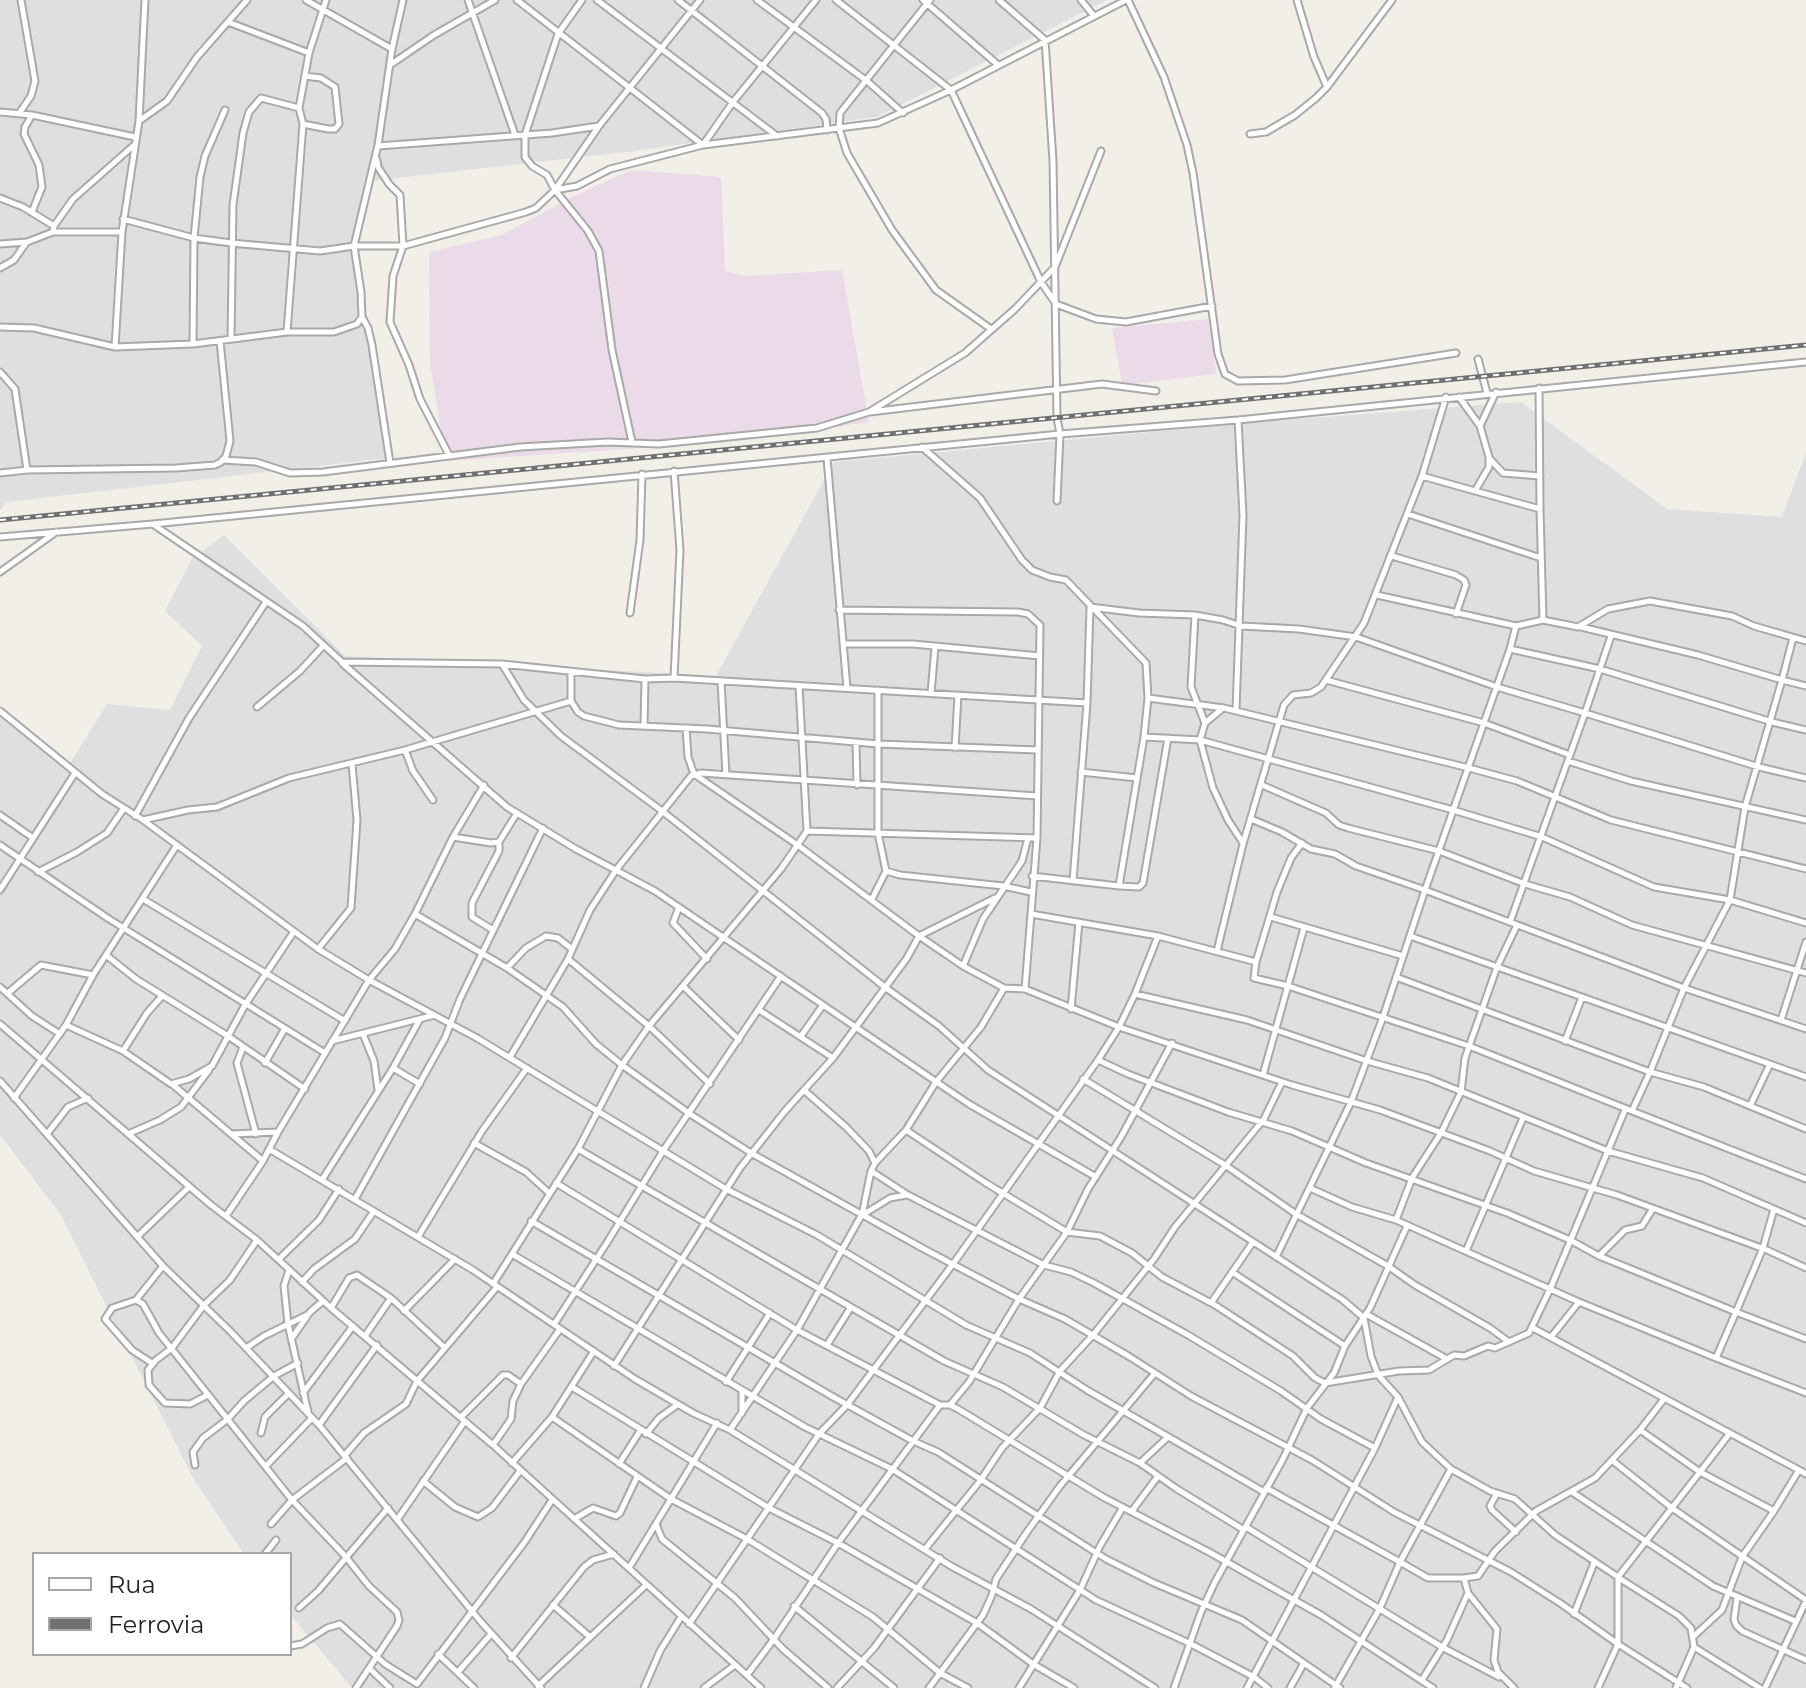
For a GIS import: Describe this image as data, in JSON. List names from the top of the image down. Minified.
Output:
{"legend":["Rua","Ferrovia"]}
